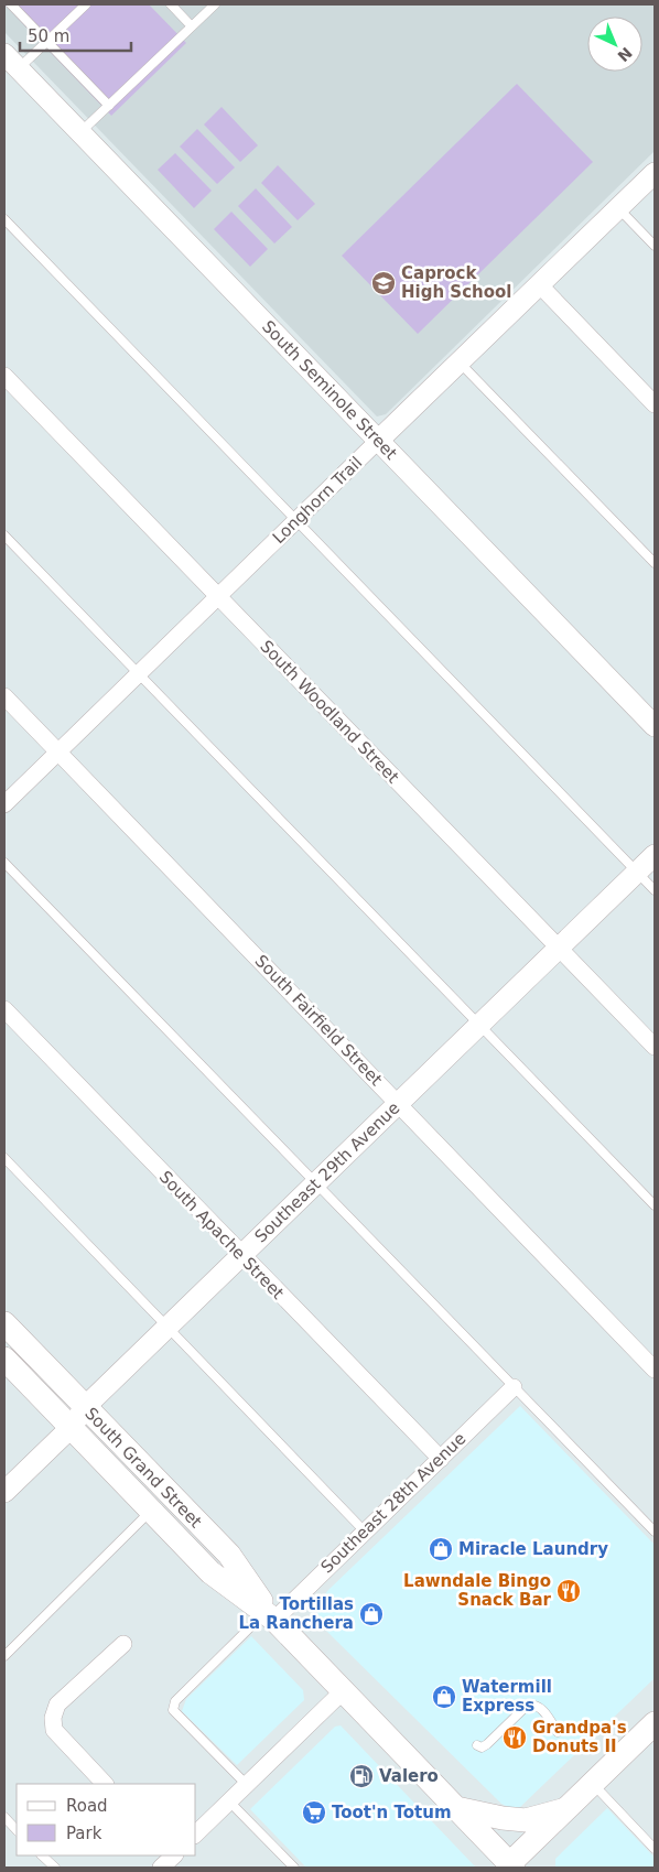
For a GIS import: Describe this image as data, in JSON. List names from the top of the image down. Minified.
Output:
{"streets":{"main road":["South Grand Street"],"street":["South Seminole Street","Longhorn Trail","South Woodland Street","South Fairfield Street","Southeast 29th Avenue","South Apache Street","Southeast 28th Avenue"]},"crossings":[["South Seminole Street","Longhorn Trail"],["Longhorn Trail","South Woodland Street"],["Longhorn Trail","South Fairfield Street"],["South Woodland Street","Southeast 29th Avenue"],["South Fairfield Street","Southeast 29th Avenue"],["Southeast 29th Avenue","South Apache Street"],["Southeast 29th Avenue","South Grand Street"],["South Apache Street","Southeast 28th Avenue"],["South Grand Street","Southeast 28th Avenue"]],"places":{"school or university":["Caprock High School"],"shop":["Miracle Laundry","Tortillas La Ranchera","Watermill Express"],"restaurant":["Lawndale Bingo Snack Bar","Grandpa's Donuts II"],"fuel station":["Valero"],"supermarket":["Toot'n Totum"]},"legend":["Road","Park"],"scale_bar":"50 m","north":"bottom right"}
